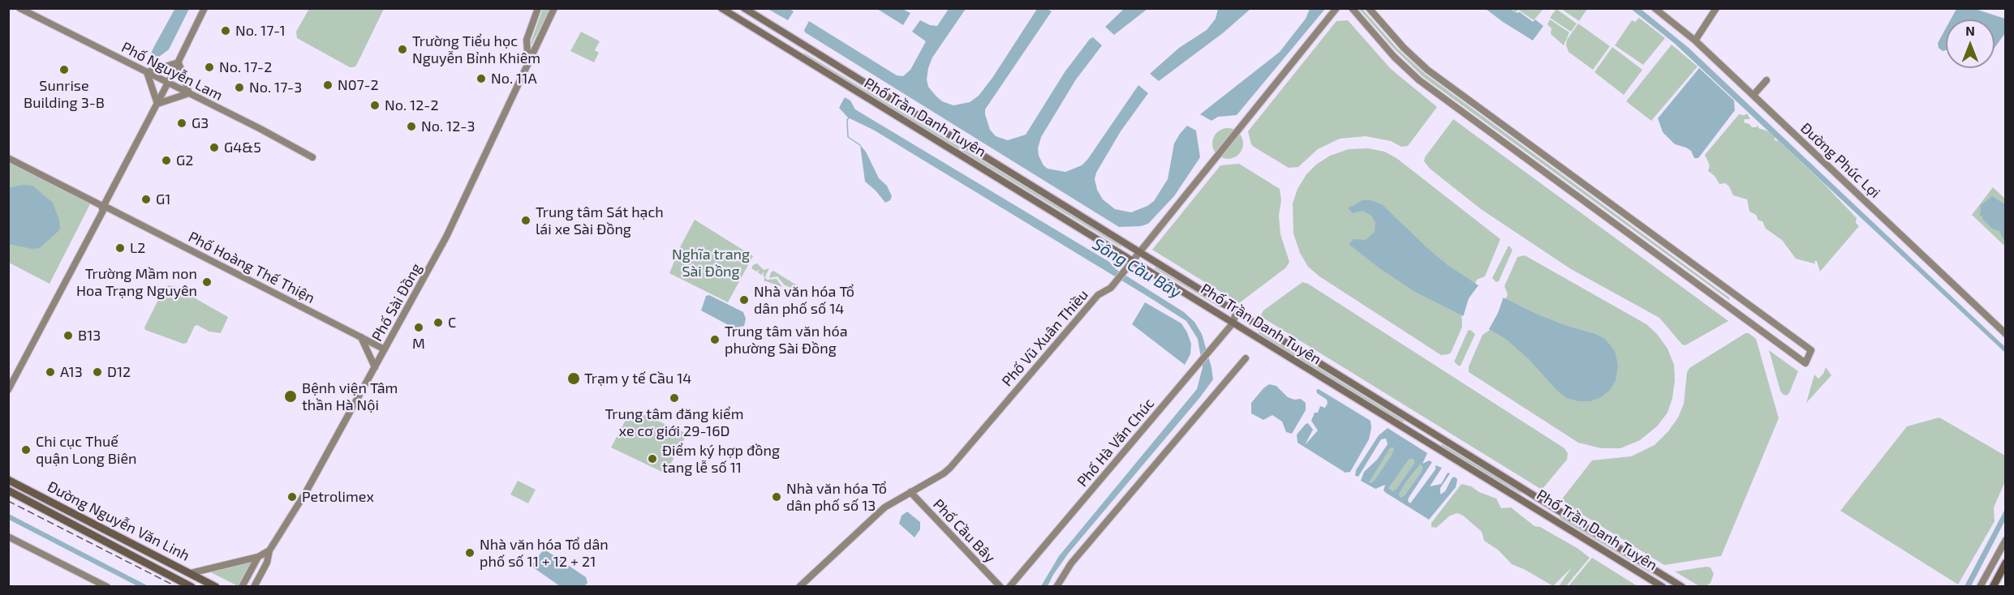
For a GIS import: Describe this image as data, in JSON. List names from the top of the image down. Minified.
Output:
{"streets":{"highway":["Đường Nguyễn Văn Linh"],"main road":["Phố Trần Danh Tuyên"],"street":["Phố Nguyễn Lam","Đường Phúc Lợi","Phố Hoàng Thế Thiện","Phố Sài Đồng","Phố Vũ Xuân Thiều","Phố Hà Văn Chúc","Phố Cầu Bây"]},"crossings":[["Phố Trần Danh Tuyên","Phố Vũ Xuân Thiều"],["Phố Trần Danh Tuyên","Phố Hà Văn Chúc"],["Phố Hoàng Thế Thiện","Phố Sài Đồng"],["Phố Sài Đồng","Đường Nguyễn Văn Linh"],["Phố Vũ Xuân Thiều","Phố Cầu Bây"]],"water":["Sông Cầu Bây"],"parks":["Nghĩa trang Sài Đồng"],"places":["No. 17-1","Trường Tiểu học Nguyễn Bỉnh Khiêm","No. 17-2","Sunrise Building 3-B","No. 11A","N07-2","No. 17-3","No. 12-2","G3","No. 12-3","G4&5","G2","G1","Trung tâm Sát hạch lái xe Sài Đồng","L2","Trường Mầm non Hoa Trạng Nguyên","Nhà văn hóa Tổ dân phố số 14","C","M","B13","Trung tâm văn hóa phường Sài Đồng","A13","D12","Trạm y tế Cầu 14","Bệnh viện Tâm thần Hà Nội","Trung tâm đăng kiểm xe cơ giới 29-16D","Chi cục Thuế quận Long Biên","Điểm ký hợp đồng tang lễ số 11","Petrolimex","Nhà văn hóa Tổ dân phố số 13","Nhà văn hóa Tổ dân phố số 11 + 12 + 21"],"north":"top"}
